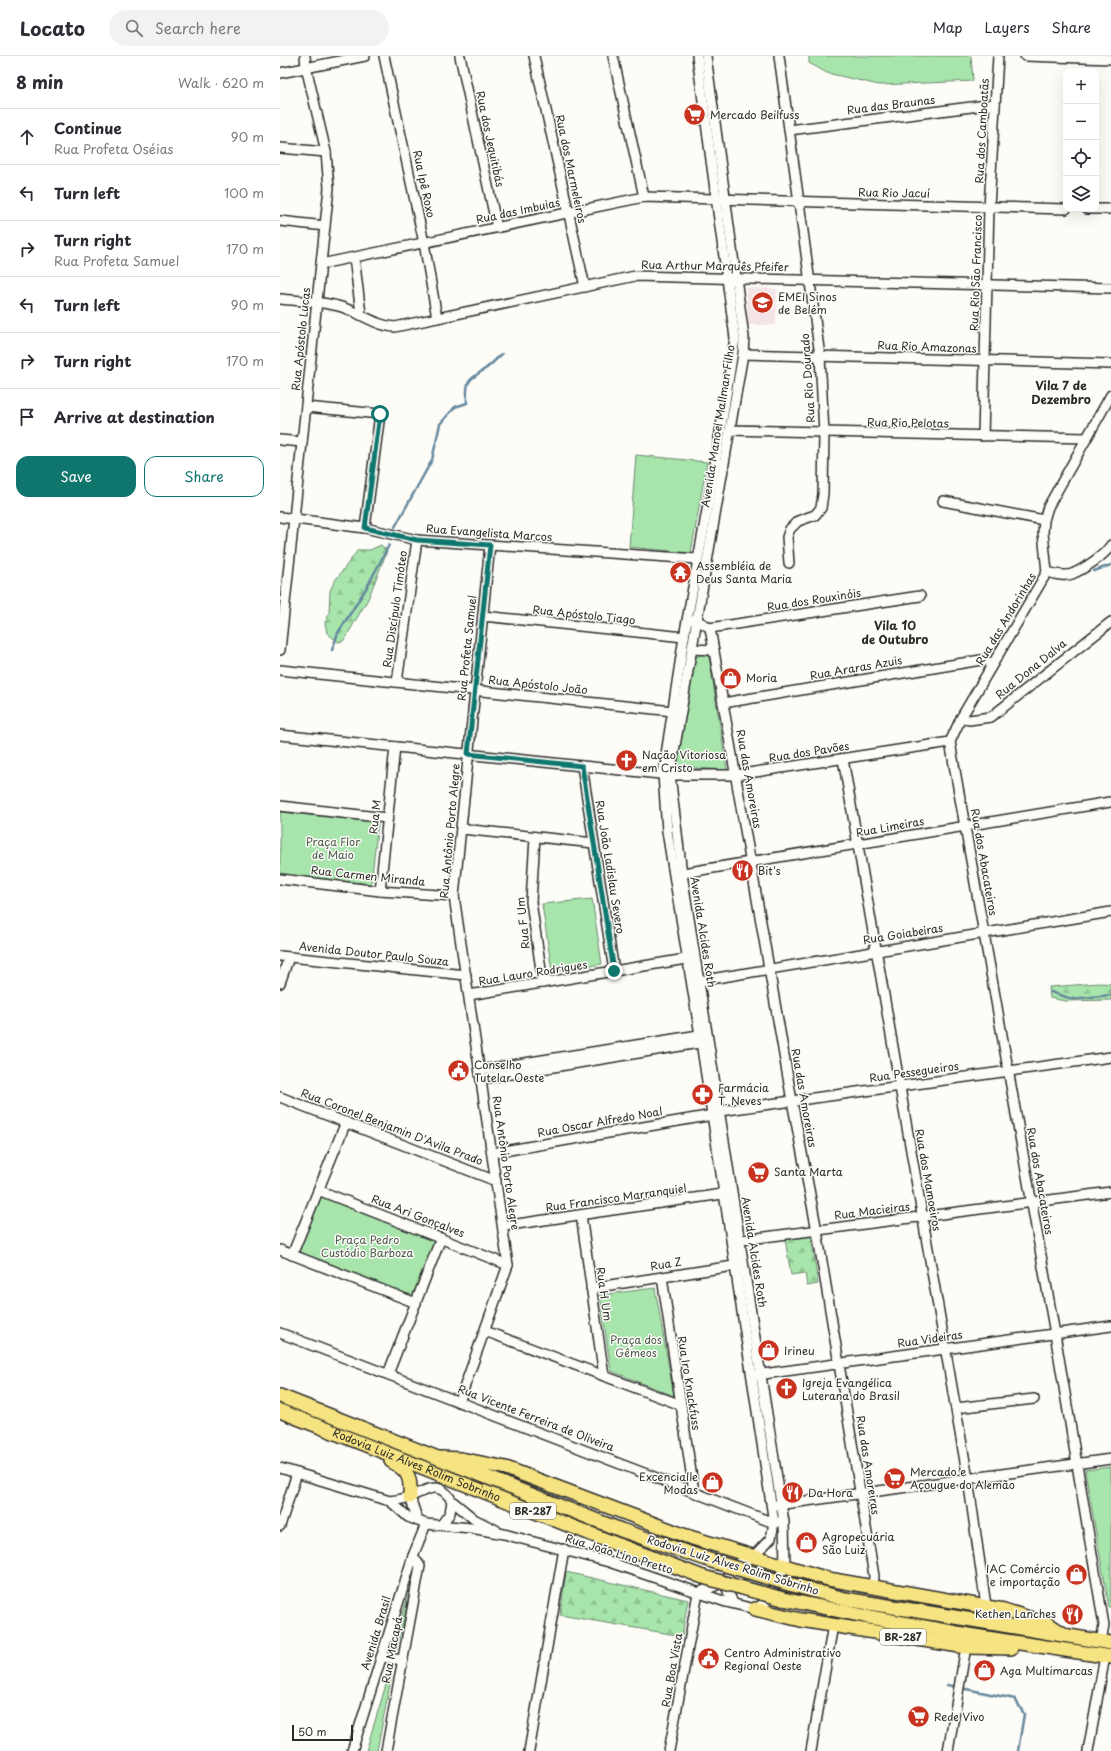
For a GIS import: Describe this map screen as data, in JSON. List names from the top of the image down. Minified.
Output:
{"streets":{"highway":["Rodovia Luiz Alves Rolim Sobrinho","BR-287"],"street":["Rua das Braunas","Rua dos Camboatãs","Rua dos Jequitibás","Rua dos Marmeleiros","Rua Ipê Roxo","Rua Rio Jacuí","Rua das Imbuias","Rua Arthur Marquês Pfeifer","Rua Rio São Francisco","Rua Apóstolo Lucas","Rua Rio Amazonas","Rua Rio Dourado","Rua Rio Pelotas","Avenida Manoel Mallman Filho","Rua Evangelista Marcos","Rua dos Rouxinóis","Rua Discípulo Timóteo","Rua Apóstolo Tiago","Rua das Andorinhas","Rua Profeta Samuel","Rua Araras Azuis","Rua Dona Dalva","Rua Apóstolo João","Rua dos Pavões","Rua das Amoreiras","Rua M","Rua Limeiras","Rua Antônio Porto Alegre","Rua dos Abacateiros","Rua João Ladislau Severo","Rua Carmen Miranda","Rua F Um","Avenida Alcides Roth","Rua Goiabeiras","Avenida Doutor Paulo Souza","Rua Lauro Rodrigues","Rua Pessegueiros","Rua Oscar Alfredo Noal","Rua Coronel Benjamin D'Avila Prado","Rua dos Mamoeiros","Rua Francisco Marranquiel","Rua Macieiras","Rua Ari Gonçalves","Rua Z","Rua H Um","Rua Videiras","Rua Iro Knackfuss","Rua Vicente Ferreira de Oliveira","Rua João Lino Pretto","Avenida Brasil","Rua Macapá","Rua Boa Vista"]},"crossings":[["Rua das Braunas","Rua dos Camboatãs"],["Rua das Braunas","Rua Rio Dourado"],["Rua dos Camboatãs","Rua Rio Jacuí"],["Rua dos Camboatãs","Rua Rio São Francisco"],["Rua dos Jequitibás","Rua das Imbuias"],["Rua dos Marmeleiros","Rua das Imbuias"],["Rua dos Marmeleiros","Rua Arthur Marquês Pfeifer"],["Rua Ipê Roxo","Rua das Imbuias"],["Rua Ipê Roxo","Rua Arthur Marquês Pfeifer"],["Rua Rio Jacuí","Rua das Imbuias"],["Rua Rio Jacuí","Rua Rio São Francisco"],["Rua Rio Jacuí","Rua Rio Dourado"],["Rua Rio Jacuí","Avenida Manoel Mallman Filho"],["Rua das Imbuias","Rua Apóstolo Lucas"],["Rua das Imbuias","Avenida Manoel Mallman Filho"],["Rua Arthur Marquês Pfeifer","Rua Rio São Francisco"],["Rua Arthur Marquês Pfeifer","Rua Apóstolo Lucas"],["Rua Arthur Marquês Pfeifer","Rua Rio Dourado"],["Rua Arthur Marquês Pfeifer","Avenida Manoel Mallman Filho"],["Rua Rio São Francisco","Rua Rio Amazonas"],["Rua Rio São Francisco","Rua Rio Pelotas"],["Rua Apóstolo Lucas","Rua Evangelista Marcos"],["Rua Rio Amazonas","Rua Rio Dourado"],["Rua Rio Amazonas","Avenida Manoel Mallman Filho"],["Rua Rio Dourado","Rua Rio Pelotas"],["Rua Rio Pelotas","Avenida Manoel Mallman Filho"],["Rua Rio Pelotas","Rua das Andorinhas"],["Avenida Manoel Mallman Filho","Rua Evangelista Marcos"],["Avenida Manoel Mallman Filho","Rua Apóstolo Tiago"],["Avenida Manoel Mallman Filho","Rua Apóstolo João"],["Avenida Manoel Mallman Filho","Rua dos Pavões"],["Avenida Manoel Mallman Filho","Avenida Alcides Roth"],["Rua Evangelista Marcos","Rua Discípulo Timóteo"],["Rua Evangelista Marcos","Rua Profeta Samuel"],["Rua dos Rouxinóis","Rua das Amoreiras"],["Rua Discípulo Timóteo","Rua Apóstolo João"],["Rua Apóstolo Tiago","Rua Profeta Samuel"],["Rua das Andorinhas","Rua Araras Azuis"],["Rua das Andorinhas","Rua Dona Dalva"],["Rua das Andorinhas","Rua dos Pavões"],["Rua das Andorinhas","Rua dos Abacateiros"],["Rua Profeta Samuel","Rua Apóstolo João"],["Rua Profeta Samuel","Rua dos Pavões"],["Rua Profeta Samuel","Rua Antônio Porto Alegre"],["Rua Araras Azuis","Rua das Amoreiras"],["Rua dos Pavões","Rua das Amoreiras"],["Rua dos Pavões","Rua M"],["Rua dos Pavões","Rua Antônio Porto Alegre"],["Rua dos Pavões","Rua dos Abacateiros"],["Rua dos Pavões","Rua João Ladislau Severo"],["Rua dos Pavões","Avenida Alcides Roth"],["Rua dos Pavões","Rua dos Mamoeiros"],["Rua das Amoreiras","Rua Limeiras"],["Rua das Amoreiras","Rua Goiabeiras"],["Rua das Amoreiras","Rua Pessegueiros"],["Rua das Amoreiras","Rua Macieiras"],["Rua das Amoreiras","Rua Videiras"],["Rua das Amoreiras","BR-287"],["Rua M","Rua Carmen Miranda"],["Rua Limeiras","Rua dos Abacateiros"],["Rua Limeiras","Avenida Alcides Roth"],["Rua Limeiras","Rua dos Mamoeiros"],["Rua Antônio Porto Alegre","Rua Carmen Miranda"],["Rua Antônio Porto Alegre","Avenida Doutor Paulo Souza"],["Rua Antônio Porto Alegre","Rua Lauro Rodrigues"],["Rua Antônio Porto Alegre","Rua Oscar Alfredo Noal"],["Rua Antônio Porto Alegre","Rua Coronel Benjamin D'Avila Prado"],["Rua Antônio Porto Alegre","Rua Francisco Marranquiel"],["Rua Antônio Porto Alegre","Rua Ari Gonçalves"],["Rua Antônio Porto Alegre","Rua Vicente Ferreira de Oliveira"],["Rua dos Abacateiros","Rua Goiabeiras"],["Rua dos Abacateiros","Rua Pessegueiros"],["Rua dos Abacateiros","Rua Macieiras"],["Rua dos Abacateiros","Rua Videiras"],["Rua João Ladislau Severo","Rua Lauro Rodrigues"],["Rua F Um","Rua Lauro Rodrigues"],["Avenida Alcides Roth","Rua Goiabeiras"],["Avenida Alcides Roth","Rua Lauro Rodrigues"],["Avenida Alcides Roth","Rua Pessegueiros"],["Avenida Alcides Roth","Rua Oscar Alfredo Noal"],["Avenida Alcides Roth","Rua Francisco Marranquiel"],["Avenida Alcides Roth","Rua Macieiras"],["Avenida Alcides Roth","Rua Z"],["Avenida Alcides Roth","Rua Videiras"],["Avenida Alcides Roth","Rua Vicente Ferreira de Oliveira"],["Avenida Alcides Roth","BR-287"],["Rua Goiabeiras","Rua dos Mamoeiros"],["Rua Pessegueiros","Rua Oscar Alfredo Noal"],["Rua Pessegueiros","Rua dos Mamoeiros"],["Rua dos Mamoeiros","Rua Macieiras"],["Rua dos Mamoeiros","Rua Videiras"],["Rua dos Mamoeiros","BR-287"],["Rua Francisco Marranquiel","Rua H Um"],["Rua Z","Rua H Um"],["Rua Z","Rua Iro Knackfuss"],["Rua Iro Knackfuss","Rua Vicente Ferreira de Oliveira"],["Rodovia Luiz Alves Rolim Sobrinho","BR-287"],["BR-287","Rua João Lino Pretto"],["BR-287","Rua Boa Vista"],["Rua João Lino Pretto","Avenida Brasil"],["Rua João Lino Pretto","Rua Boa Vista"],["Avenida Brasil","Rua Macapá"]],"districts":["Vila 7 de Dezembro","Vila 10 de Outubro"],"parks":["Praça Flor de Maio","Praça Pedro Custódio Barboza","Praça dos Gêmeos"],"places":{"supermarket":["Mercado Beilfuss","Santa Marta","Mercado e Açougue do Alemão","Rede Vivo"],"school or university":["EMEI Sinos de Belém"],"temple":["Assembléia de Deus Santa Maria"],"shop":["Moria","Irineu","Excencialle Modas","Agropecuária São Luiz","IAC Comércio e importação","Aga Multimarcas"],"church":["Nação Vitoriosa em Cristo","Igreja Evangélica Luterana do Brasil"],"restaurant":["Bit's","Da Hora","Kethen Lanches"],"public building":["Conselho Tutelar Oeste","Centro Administrativo Regional Oeste"],"pharmacy":["Farmácia T. Neves"]},"scale_bar":"50 m","page":{"header":"Locato","search":"Search here","nav":["Map","Layers","Share"],"heading":["8 min","Walk · 620 m"],"map_buttons":["+","−"],"list":[["Continue","Rua Profeta Oséias","90 m"],["Turn left","100 m"],["Turn right","Rua Profeta Samuel","170 m"],["Turn left","90 m"],["Turn right","170 m"],"Arrive at destination"],"buttons":["Save","Share"],"scale":"50 m"}}
